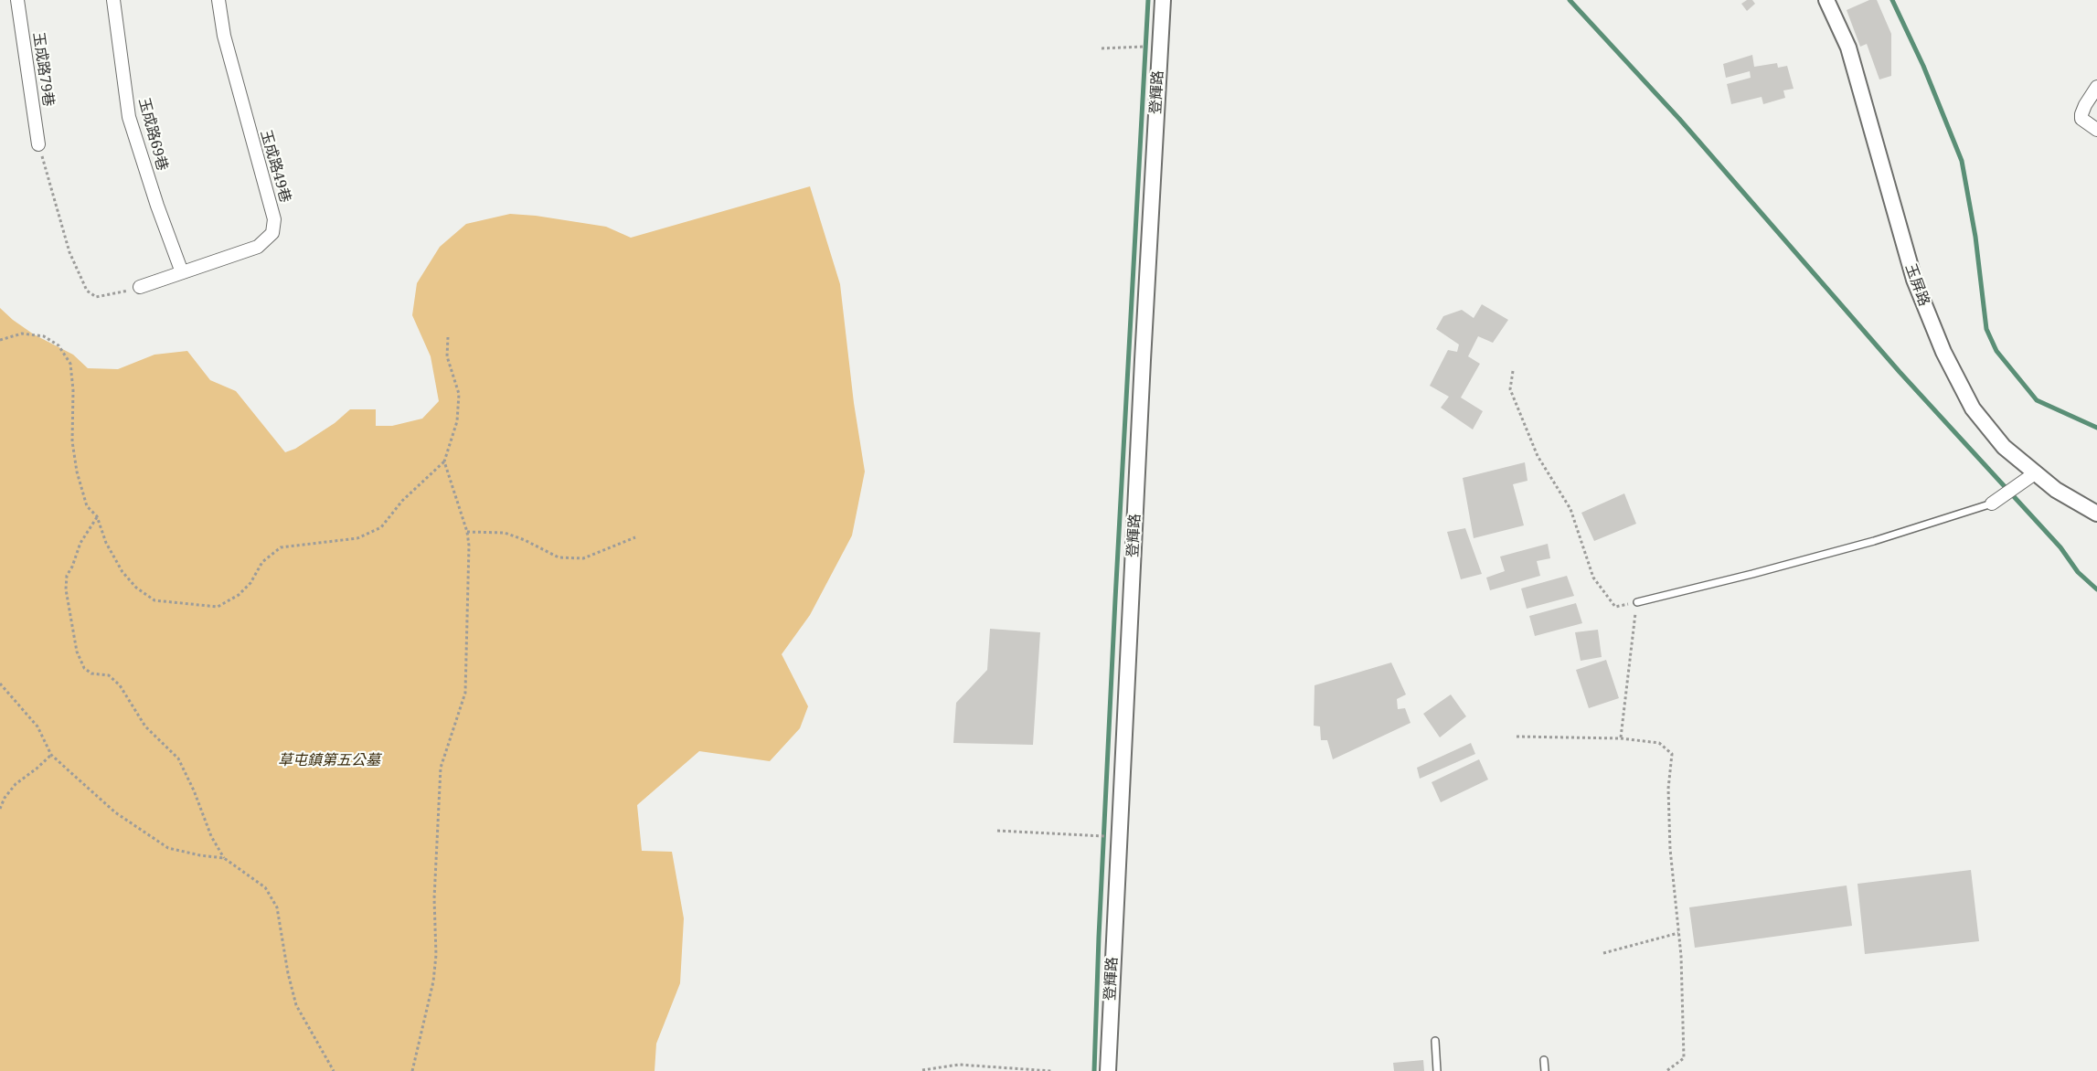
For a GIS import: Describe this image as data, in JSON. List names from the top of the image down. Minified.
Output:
{"streets":{"street":["玉成路79巷","登輝路","玉成路69巷","玉成路49巷","玉屏路"]},"crossings":[["玉成路69巷","玉成路49巷"]],"parks":["草屯鎮第五公墓"]}
